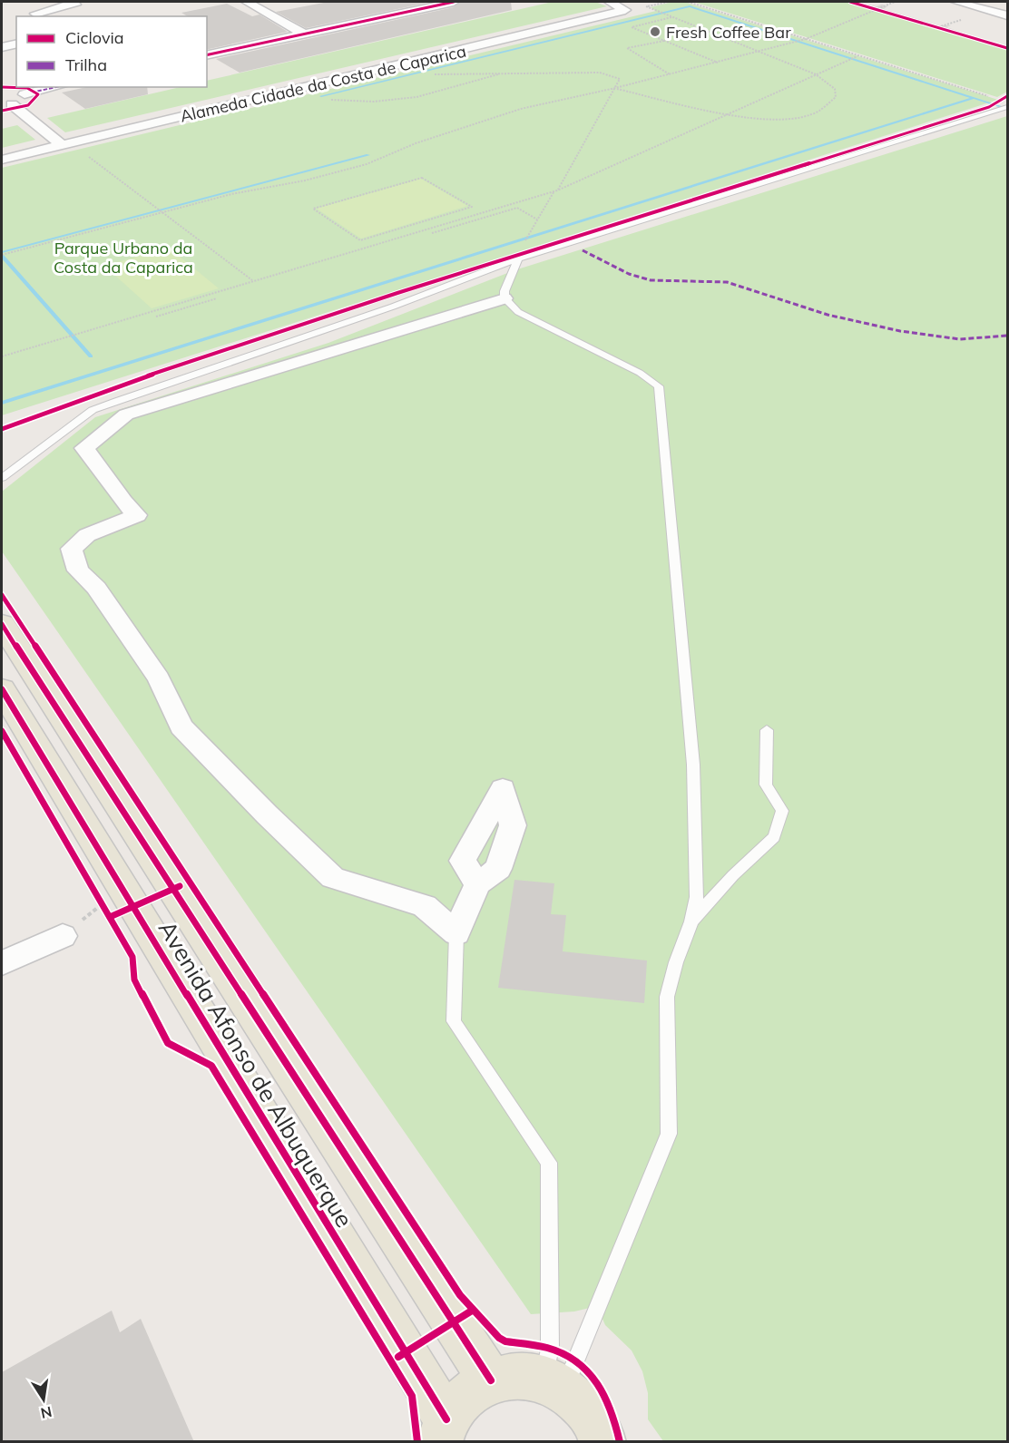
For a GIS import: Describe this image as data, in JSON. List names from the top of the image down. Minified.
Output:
{"streets":{"main road":["Avenida Afonso de Albuquerque"],"street":["Alameda Cidade da Costa de Caparica"]},"parks":["Parque Urbano da Costa da Caparica"],"places":["Fresh Coffee Bar"],"legend":["Ciclovia","Trilha"],"north":"bottom"}
